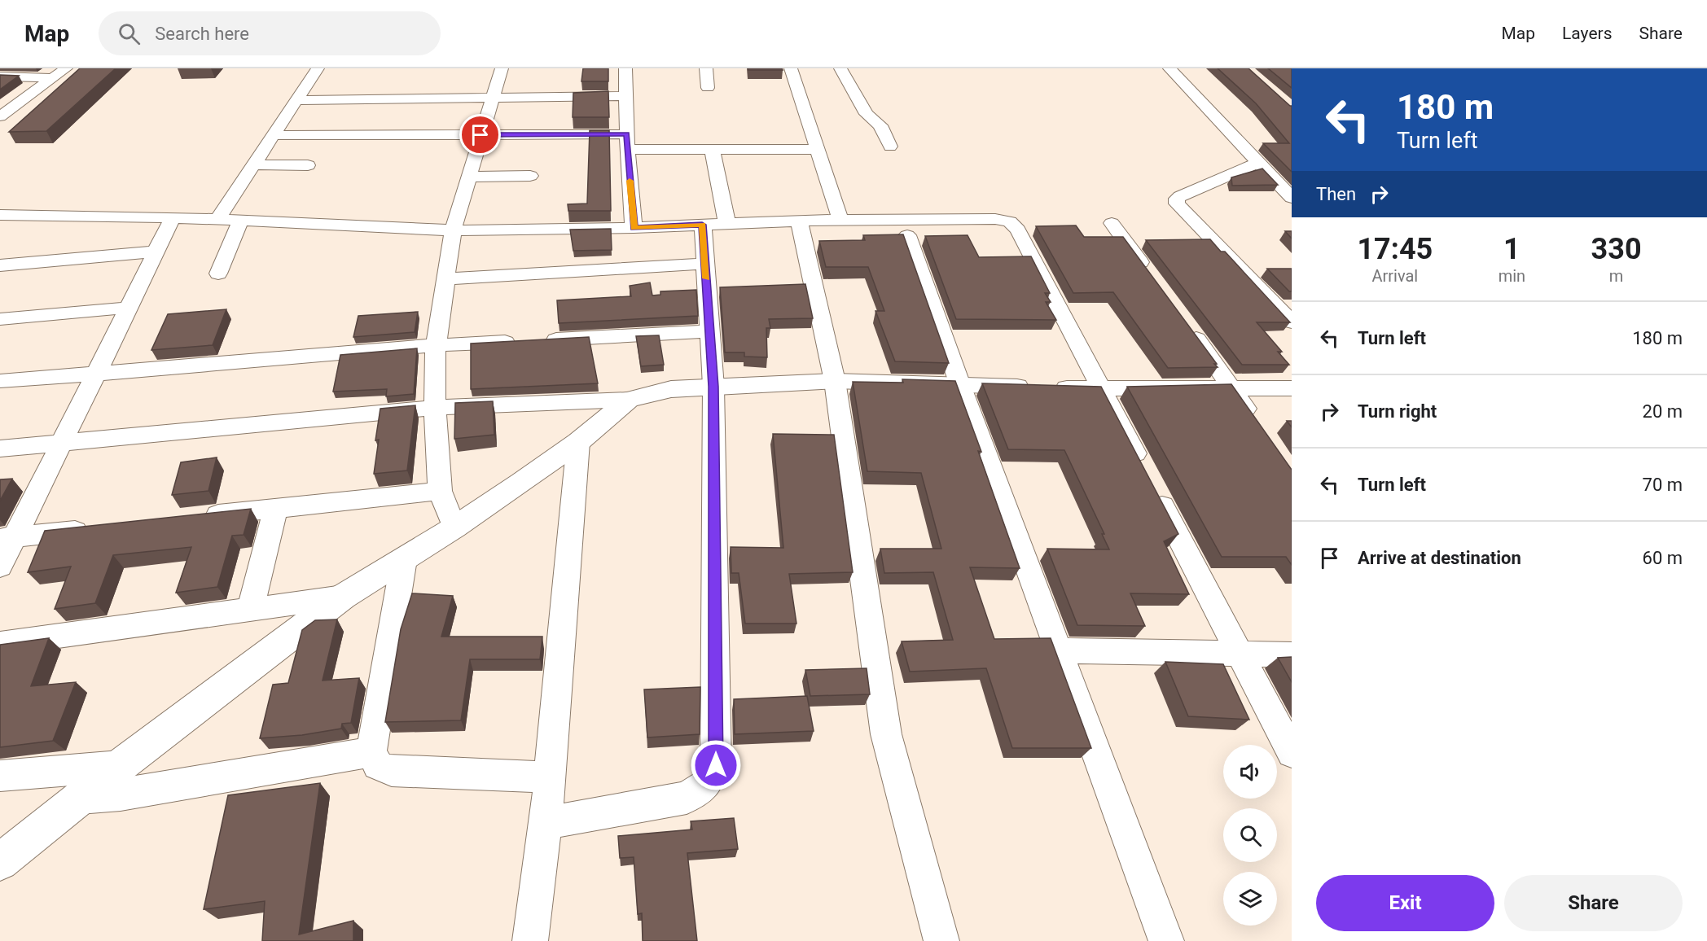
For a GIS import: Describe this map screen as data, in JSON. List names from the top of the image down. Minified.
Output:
{"page":{"header":"Map","search":"Search here","nav":["Map","Layers","Share"],"turn":["180 m","Turn left"],"then":"Then","eta":["17:45","Arrival","1","min","330","m"],"list":[{"name":"Turn left","value":"180 m"},{"name":"Turn right","value":"20 m"},{"name":"Turn left","value":"70 m"},{"name":"Arrive at destination","value":"60 m"}],"buttons":["Exit","Share"]}}
